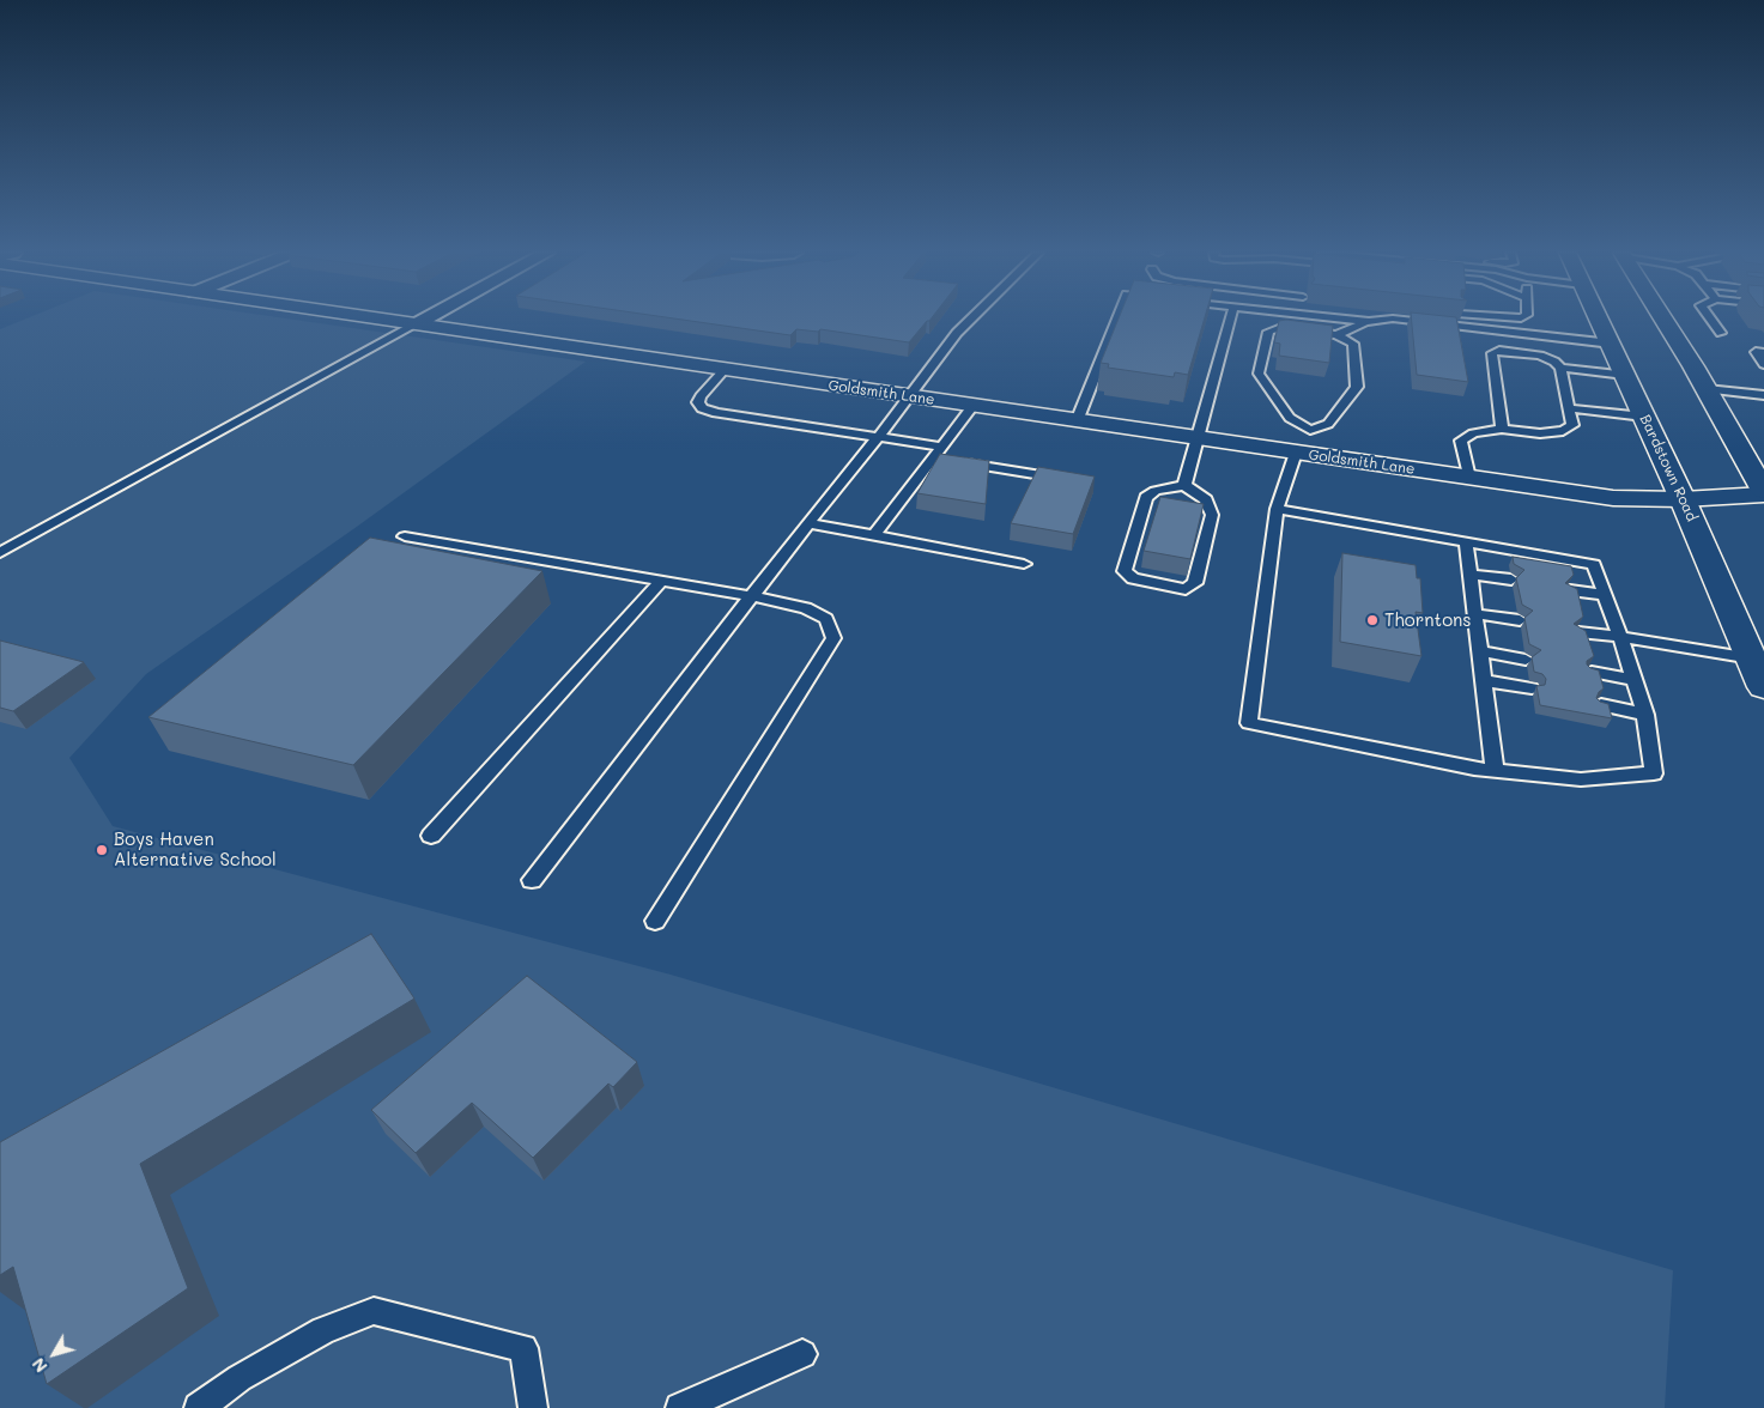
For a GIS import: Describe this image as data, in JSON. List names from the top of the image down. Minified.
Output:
{"streets":{"street":["Goldsmith Lane","Bardstown Road"]},"crossings":[["Goldsmith Lane","Bardstown Road"]],"places":["Thorntons","Boys Haven Alternative School"],"north":"bottom left"}
